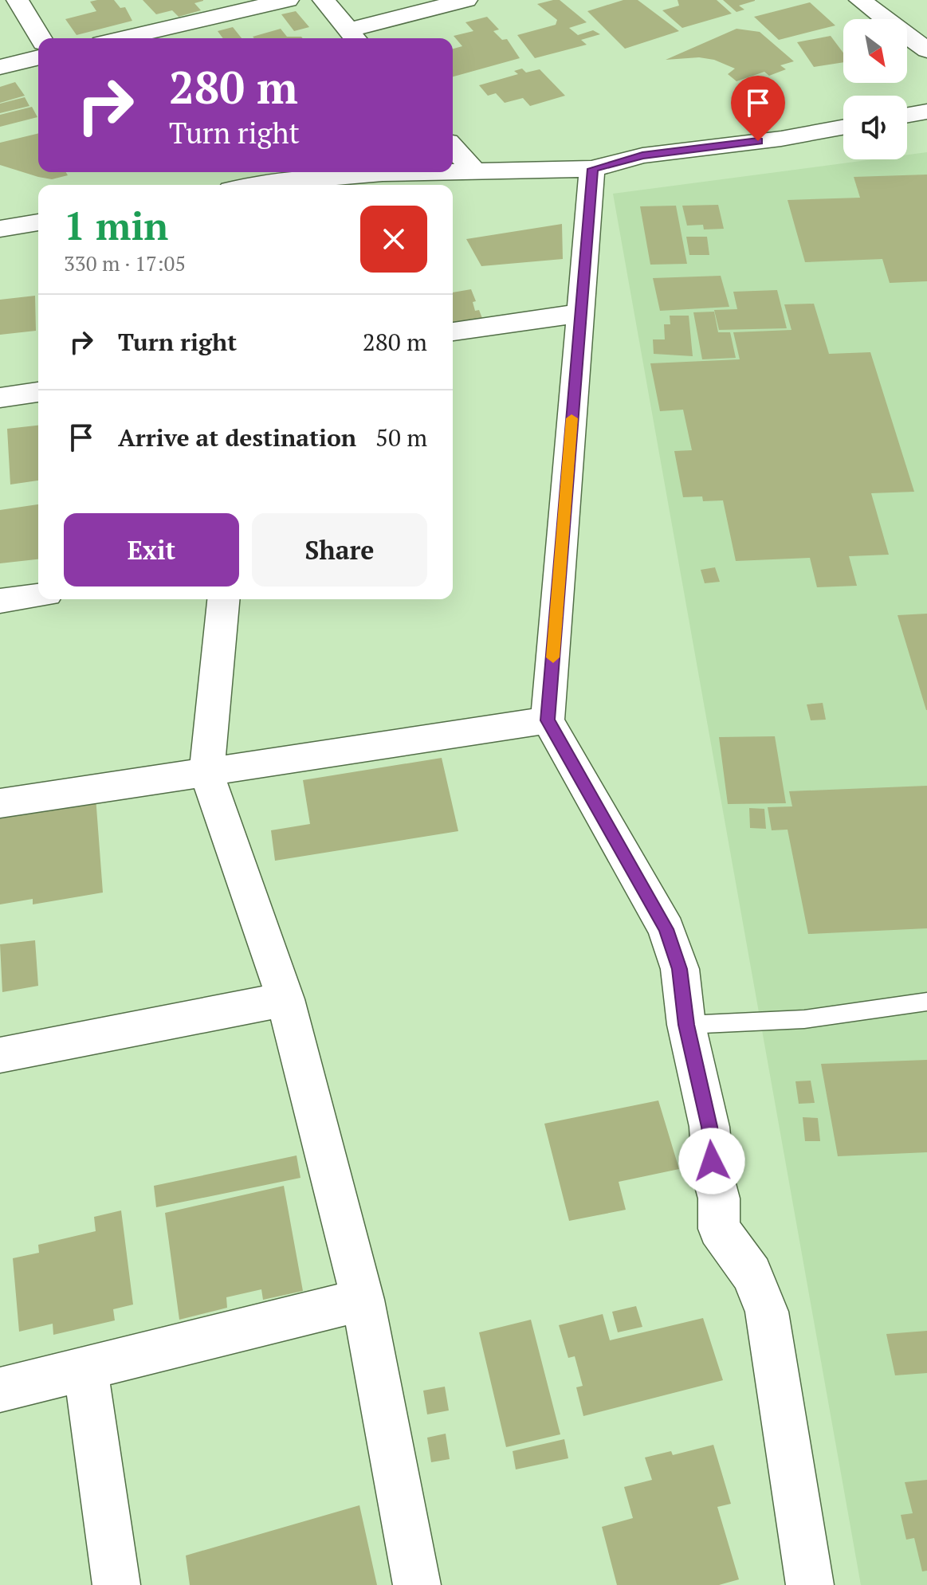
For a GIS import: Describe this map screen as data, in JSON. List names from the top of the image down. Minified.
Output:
{"north":"bottom right","page":{"turn":["280 m","Turn right"],"heading":["1 min","330 m · 17:05"],"list":[{"name":"Turn right","value":"280 m"},{"name":"Arrive at destination","value":"50 m"}],"buttons":["Exit","Share"]}}
